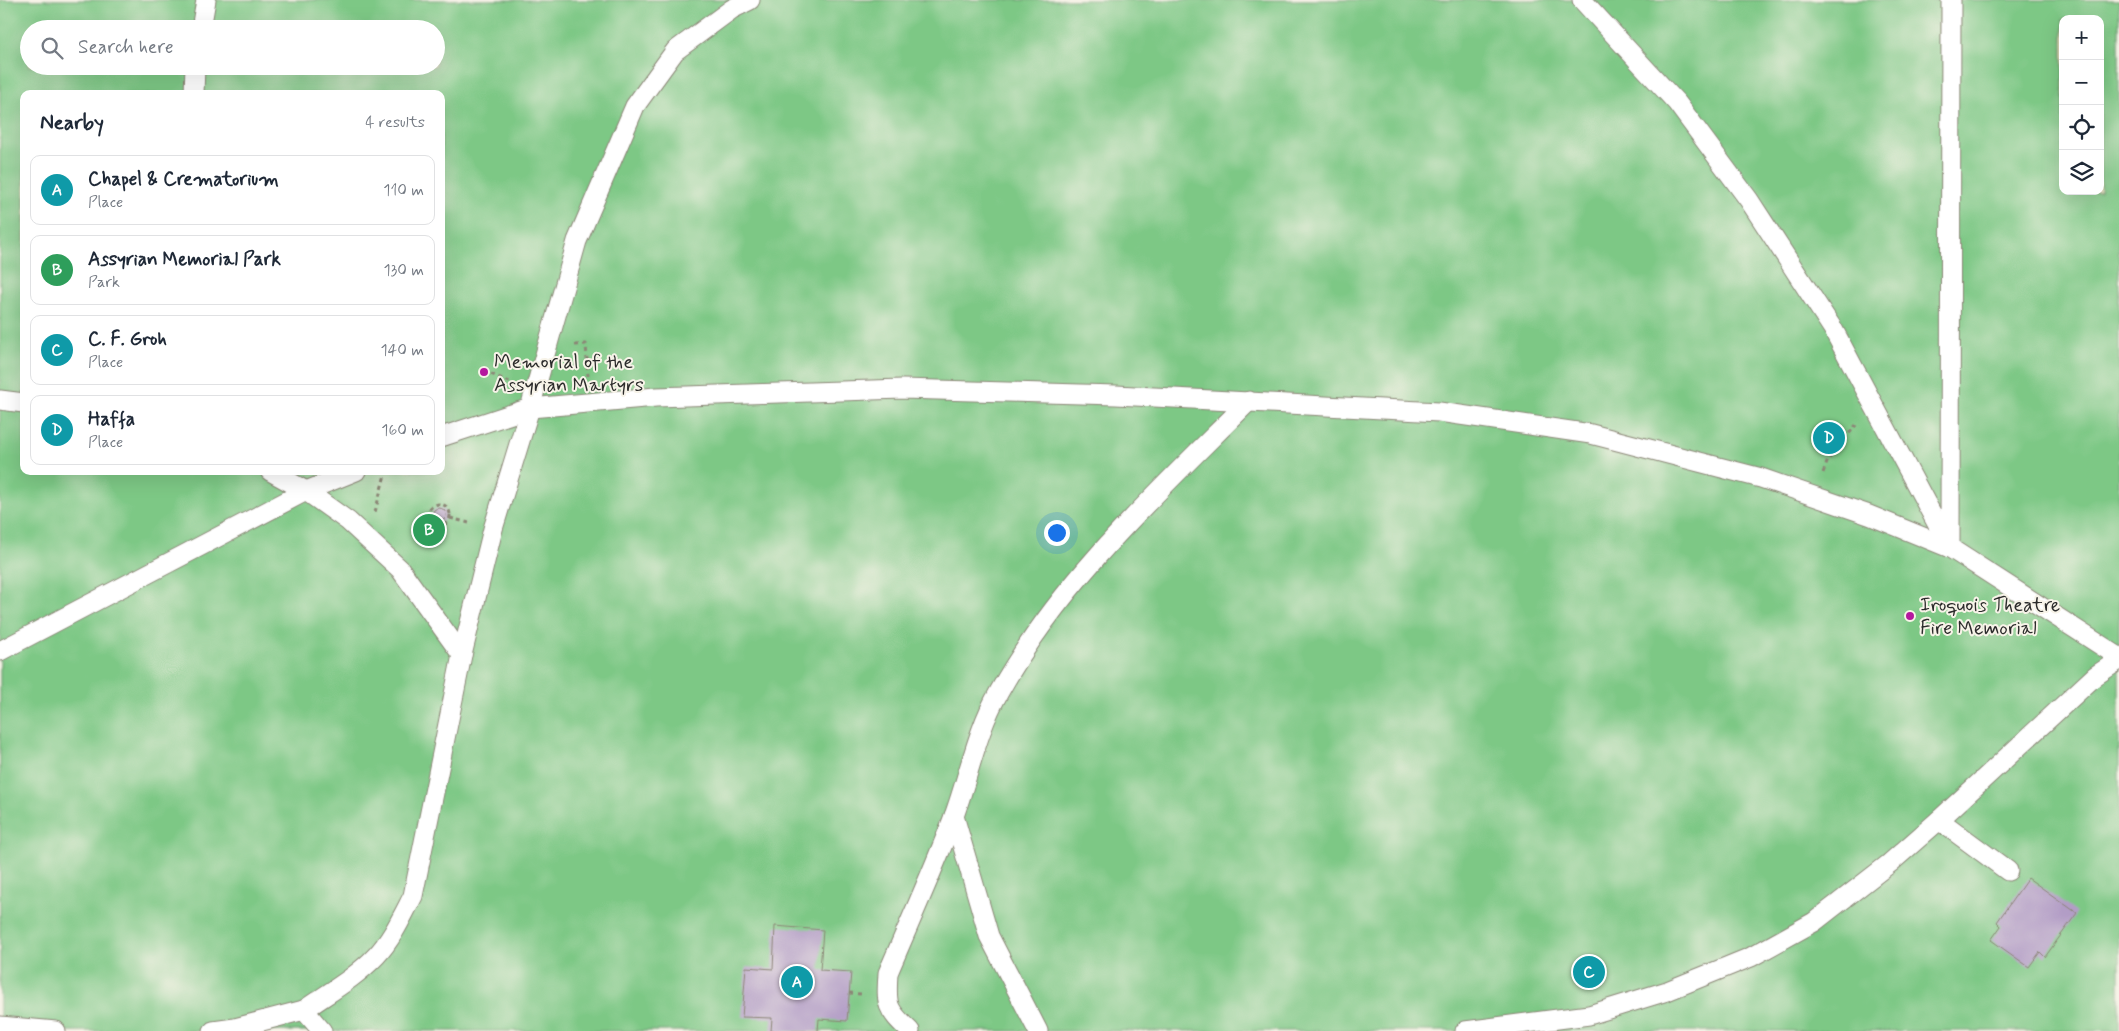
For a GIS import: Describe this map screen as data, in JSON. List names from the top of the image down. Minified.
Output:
{"places":["Memorial of the Assyrian Martyrs","Iroquois Theatre Fire Memorial"],"page":{"map_buttons":["+","−"],"search":"Search here","heading":["Nearby","4 results"],"list":[{"mark":"A","name":"Chapel & Crematorium","note":"Place","value":"110 m"},{"mark":"B","name":"Assyrian Memorial Park","note":"Park","value":"130 m"},{"mark":"C","name":"C. F. Groh","note":"Place","value":"140 m"},{"mark":"D","name":"Haffa","note":"Place","value":"160 m"}],"pins":["D","B","C","A"]}}
